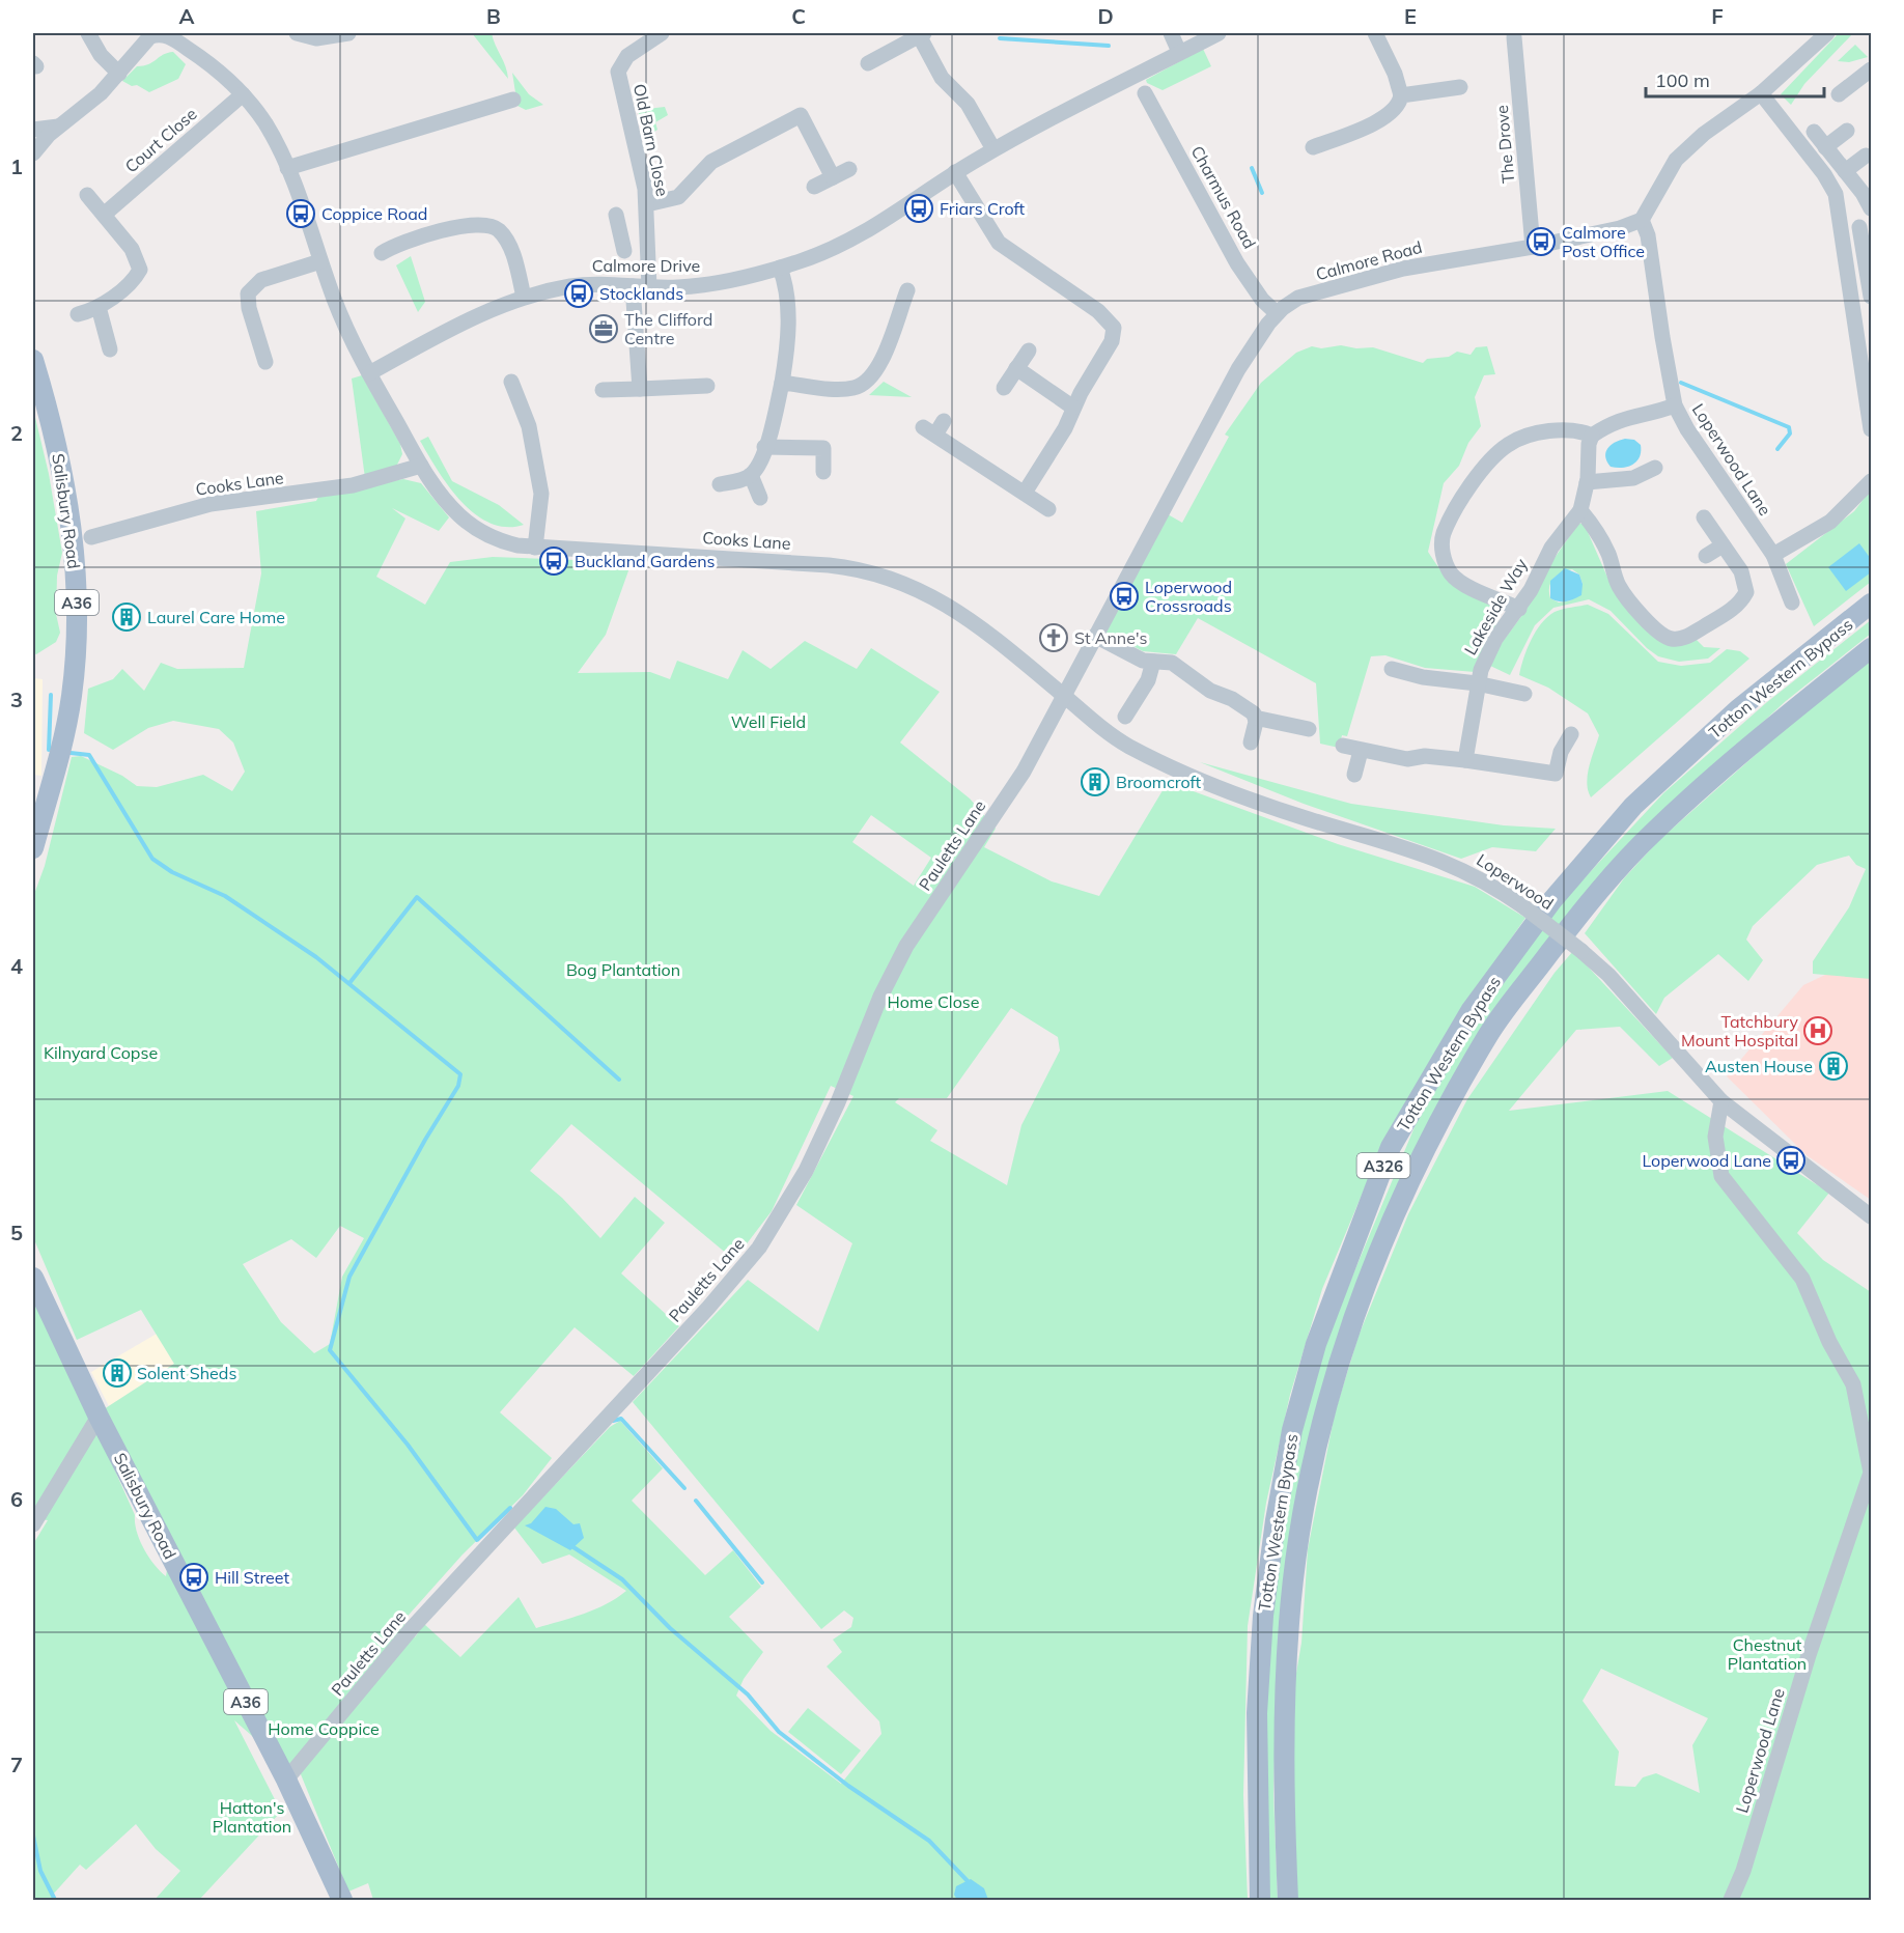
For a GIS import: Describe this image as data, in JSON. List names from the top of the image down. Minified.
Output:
{"streets":{"main road":["Salisbury Road","A36","Totton Western Bypass","A326"],"street":["Court Close","Old Barn Close","The Drove","Charmus Road","Calmore Road","Calmore Drive","Loperwood Lane","Cooks Lane","Lakeside Way","Pauletts Lane","Loperwood"]},"crossings":[["Old Barn Close","Calmore Drive"],["The Drove","Calmore Road"],["Charmus Road","Calmore Road"],["Calmore Road","Loperwood Lane"],["Calmore Road","Cooks Lane"],["Calmore Road","Pauletts Lane"],["Calmore Road","Loperwood"],["Calmore Drive","Cooks Lane"],["Loperwood Lane","Loperwood"],["Cooks Lane","Pauletts Lane"],["Cooks Lane","Loperwood"],["Salisbury Road","Pauletts Lane"],["Pauletts Lane","Loperwood"]],"parks":["Well Field","Bog Plantation","Home Close","Kilnyard Copse","Chestnut Plantation","Home Coppice","Hatton's Plantation"],"places":{"bus stop":["Friars Croft","Coppice Road","Calmore Post Office","Stocklands","Buckland Gardens","Loperwood Crossroads","Loperwood Lane","Hill Street"],"office":["The Clifford Centre"],"building":["Laurel Care Home","Broomcroft","Austen House","Solent Sheds"],"church":["St Anne's"],"hospital":["Tatchbury Mount Hospital"]},"scale_bar":"100 m","grid":{"columns":["A","B","C","D","E","F"],"rows":["1","2","3","4","5","6","7"]}}
